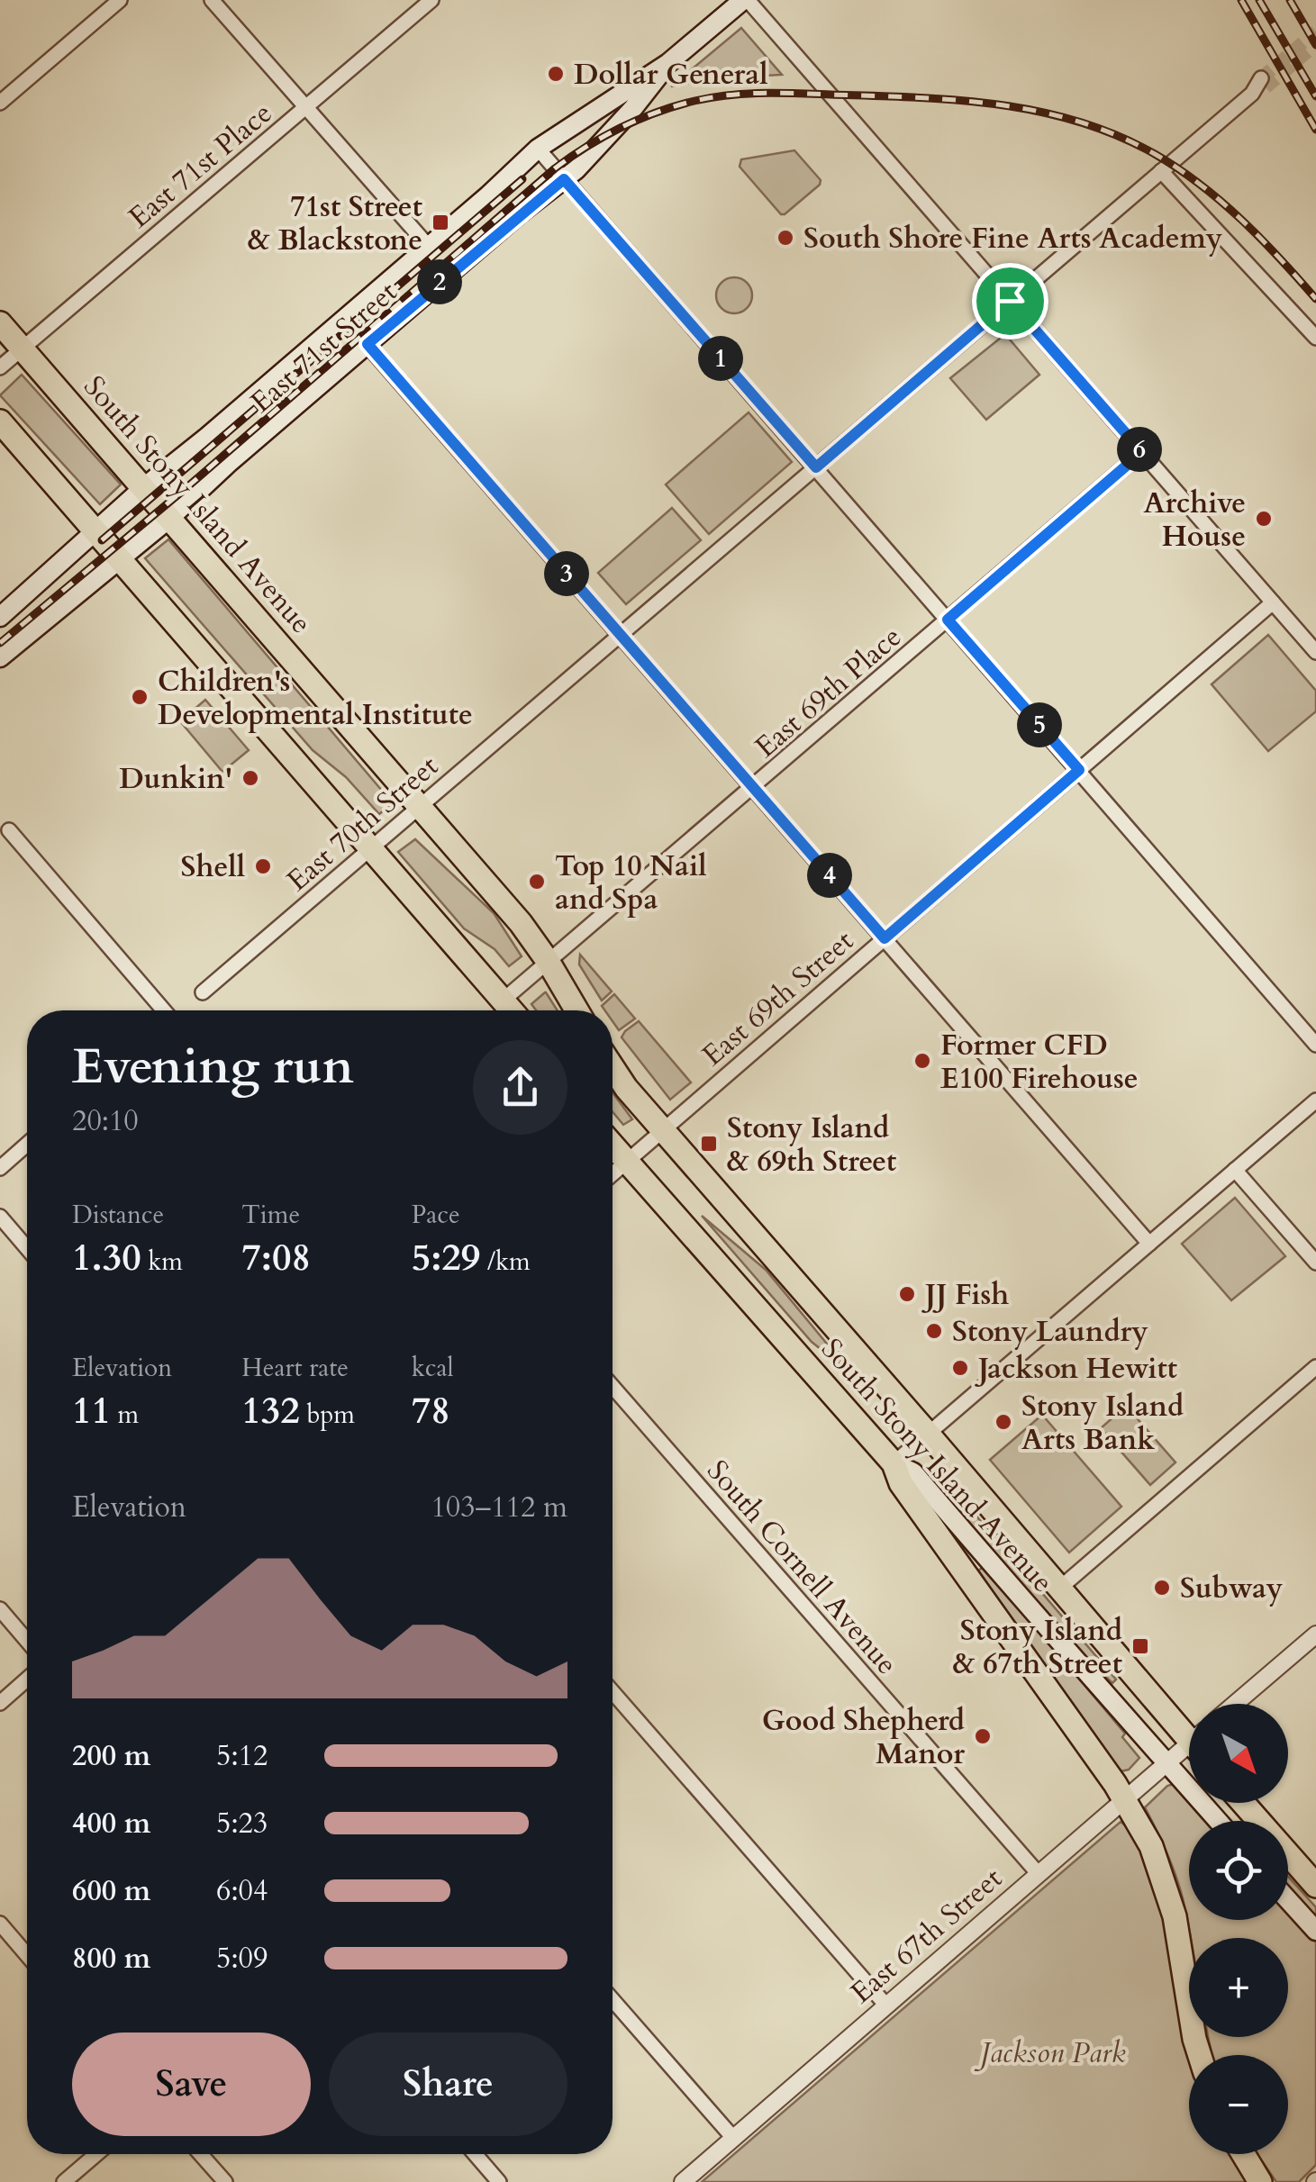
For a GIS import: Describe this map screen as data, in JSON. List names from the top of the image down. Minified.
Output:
{"streets":{"highway":["South Stony Island Avenue"],"main road":["East 71st Street"],"street":["East 71st Place","East 69th Place","East 70th Street","East 69th Street","South Cornell Avenue","East 67th Street"]},"crossings":[["East 71st Place","South Stony Island Avenue"],["East 71st Street","South Stony Island Avenue"],["South Stony Island Avenue","East 69th Place"],["South Stony Island Avenue","East 70th Street"],["South Stony Island Avenue","East 69th Street"],["South Stony Island Avenue","East 67th Street"],["South Cornell Avenue","East 67th Street"]],"parks":["Jackson Park"],"places":{"other":["Dollar General","South Shore Fine Arts Academy","Archive House","Children's Developmental Institute","Dunkin'","Shell","Top 10 Nail and Spa","Former CFD E100 Firehouse","JJ Fish","Stony Laundry","Jackson Hewitt","Stony Island Arts Bank","Subway","Good Shepherd Manor"],"transit":["71st Street & Blackstone","Stony Island & 69th Street","Stony Island & 67th Street"]},"north":"bottom right","page":{"pins":["2","1","6","3","5","4"],"heading":["Evening run","20:10"],"stats":[["Distance","1.30 km"],["Time","7:08"],["Pace","5:29 /km"],["Elevation","11 m"],["Heart rate","132 bpm"],["kcal","78"]],"chart":["Elevation","103–112 m"],"map_buttons":["+","−"],"list":[{"name":"200 m","note":"5:12"},{"name":"400 m","note":"5:23"},{"name":"600 m","note":"6:04"},{"name":"800 m","note":"5:09"}],"buttons":["Save","Share"]}}
